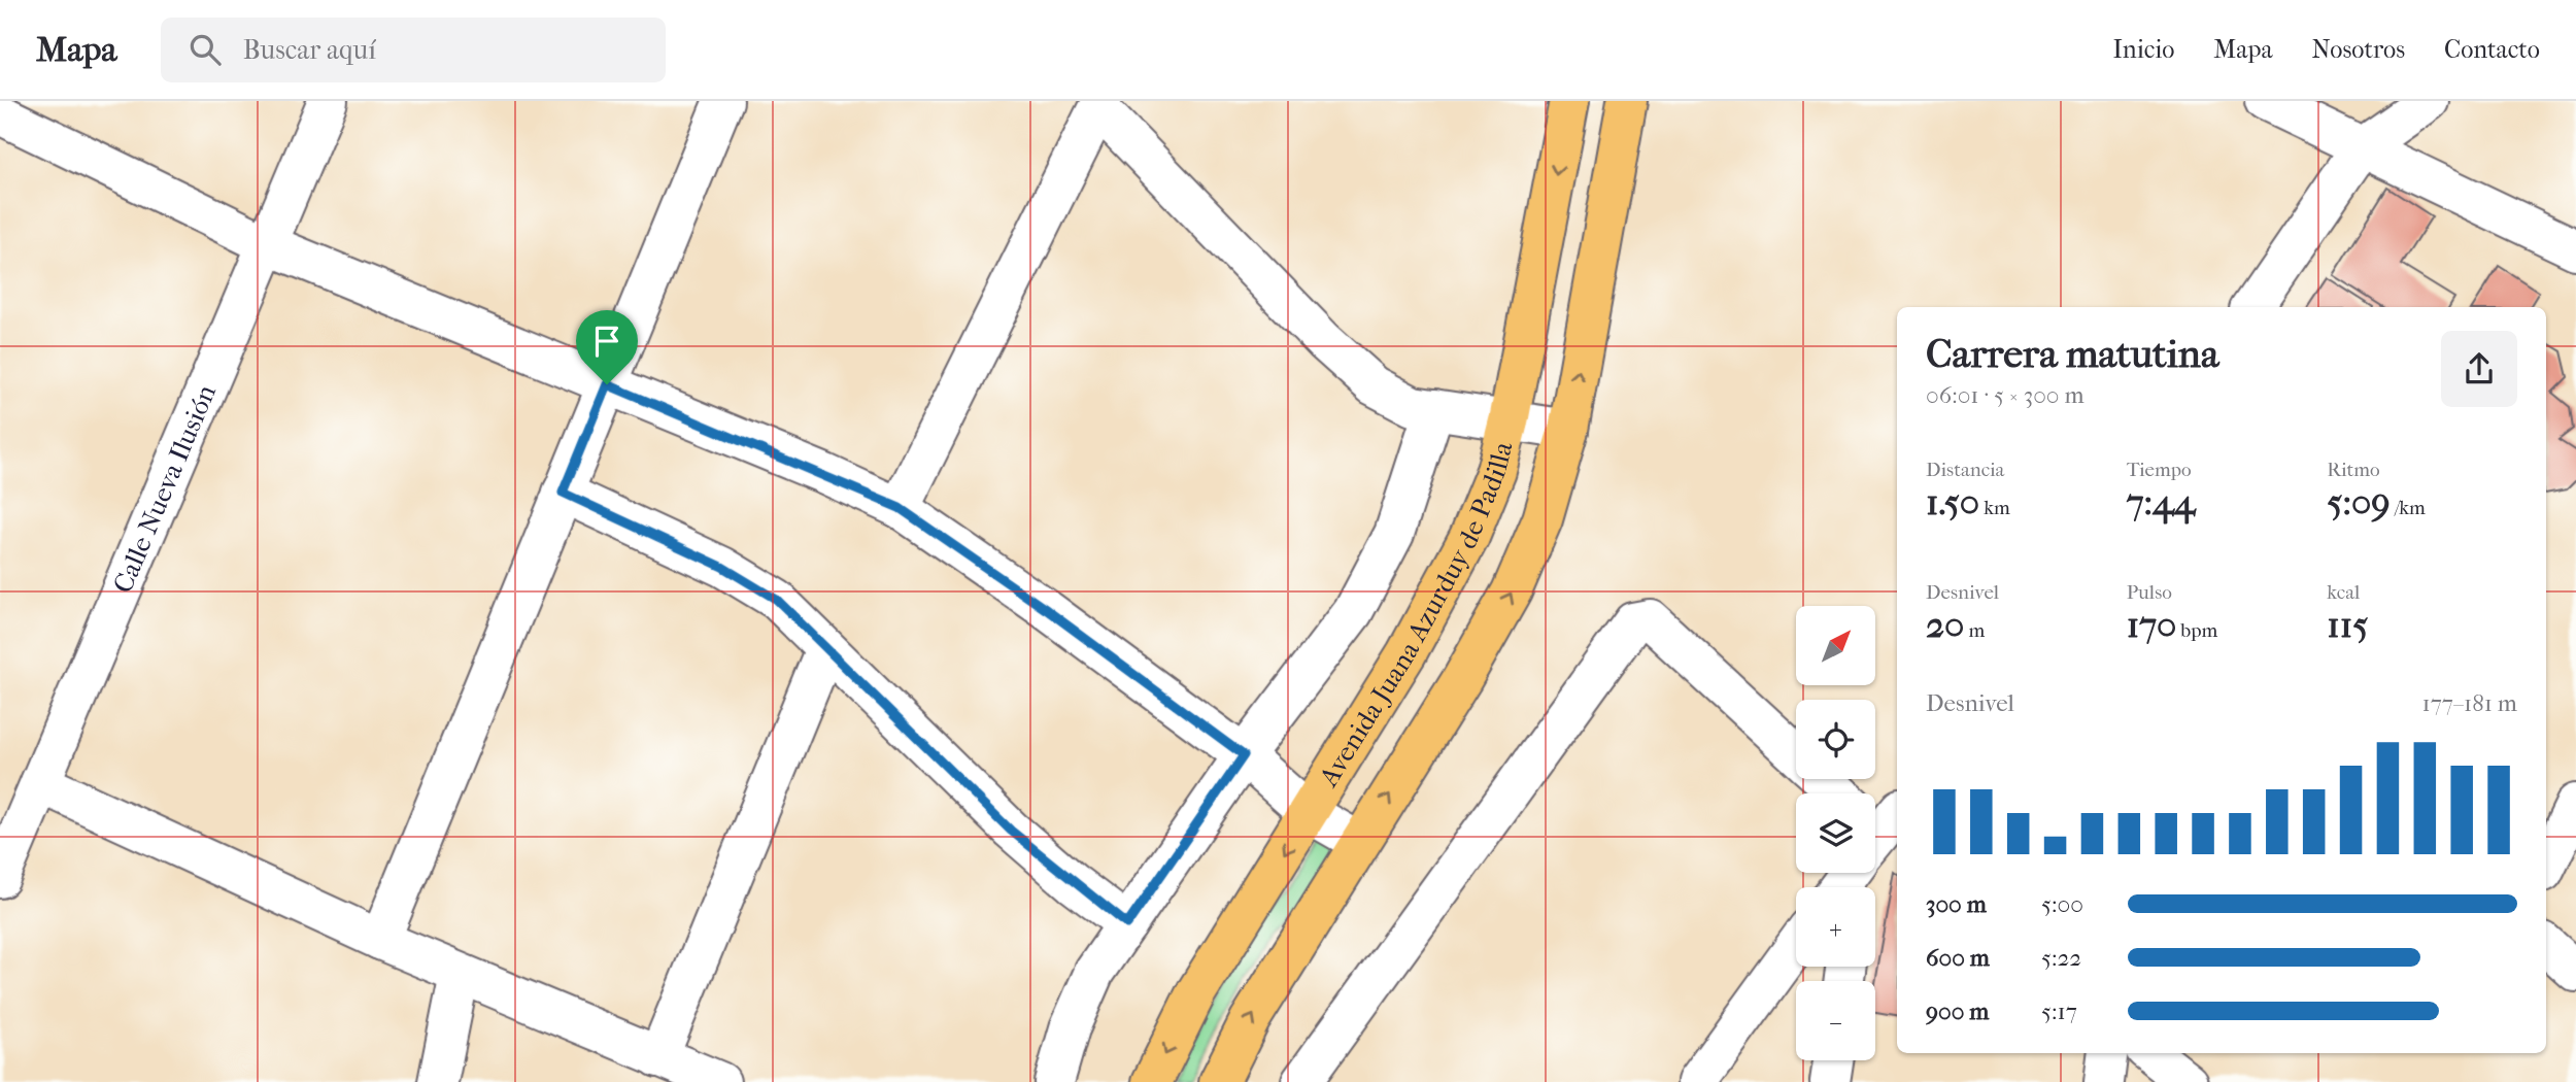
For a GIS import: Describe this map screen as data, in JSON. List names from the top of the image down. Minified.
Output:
{"streets":{"highway":["Avenida Juana Azurduy de Padilla"],"street":["Calle Nueva Ilusión"]},"north":"top right","page":{"header":"Mapa","search":"Buscar aquí","nav":["Inicio","Mapa","Nosotros","Contacto"],"heading":["Carrera matutina","06:01 · 5 × 300 m"],"stats":[["Distancia","1.50 km"],["Tiempo","7:44"],["Ritmo","5:09 /km"],["Desnivel","20 m"],["Pulso","170 bpm"],["kcal","115"]],"map_buttons":["+","−"],"chart":["Desnivel","177–181 m"],"list":[{"name":"300 m","note":"5:00"},{"name":"600 m","note":"5:22"},{"name":"900 m","note":"5:17"}]}}
